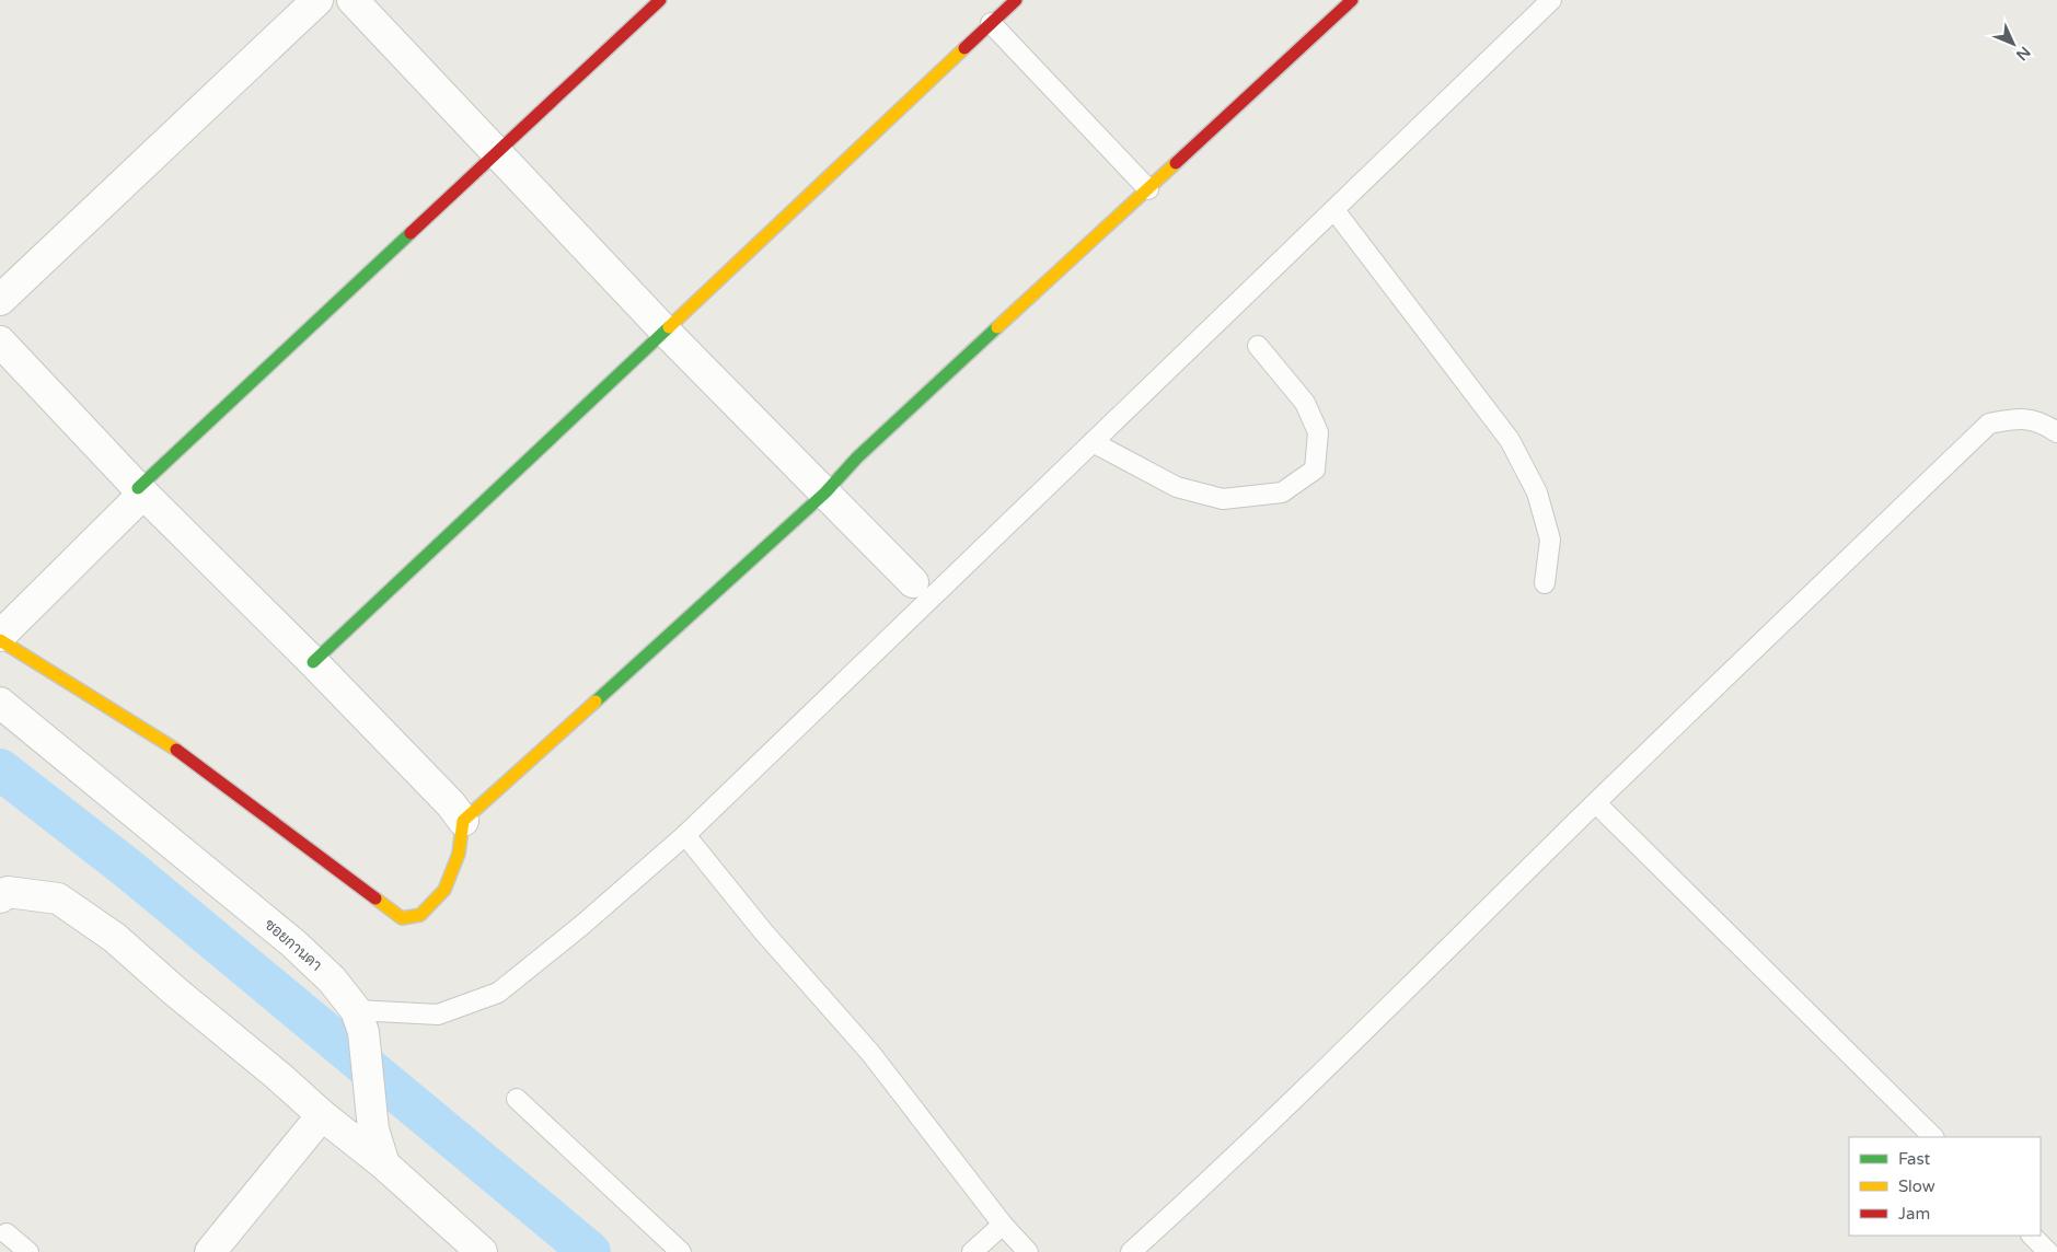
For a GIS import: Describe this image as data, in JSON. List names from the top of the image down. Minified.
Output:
{"streets":{"street":["ซอยกานดา"]},"legend":["Fast","Slow","Jam"],"north":"bottom right"}
